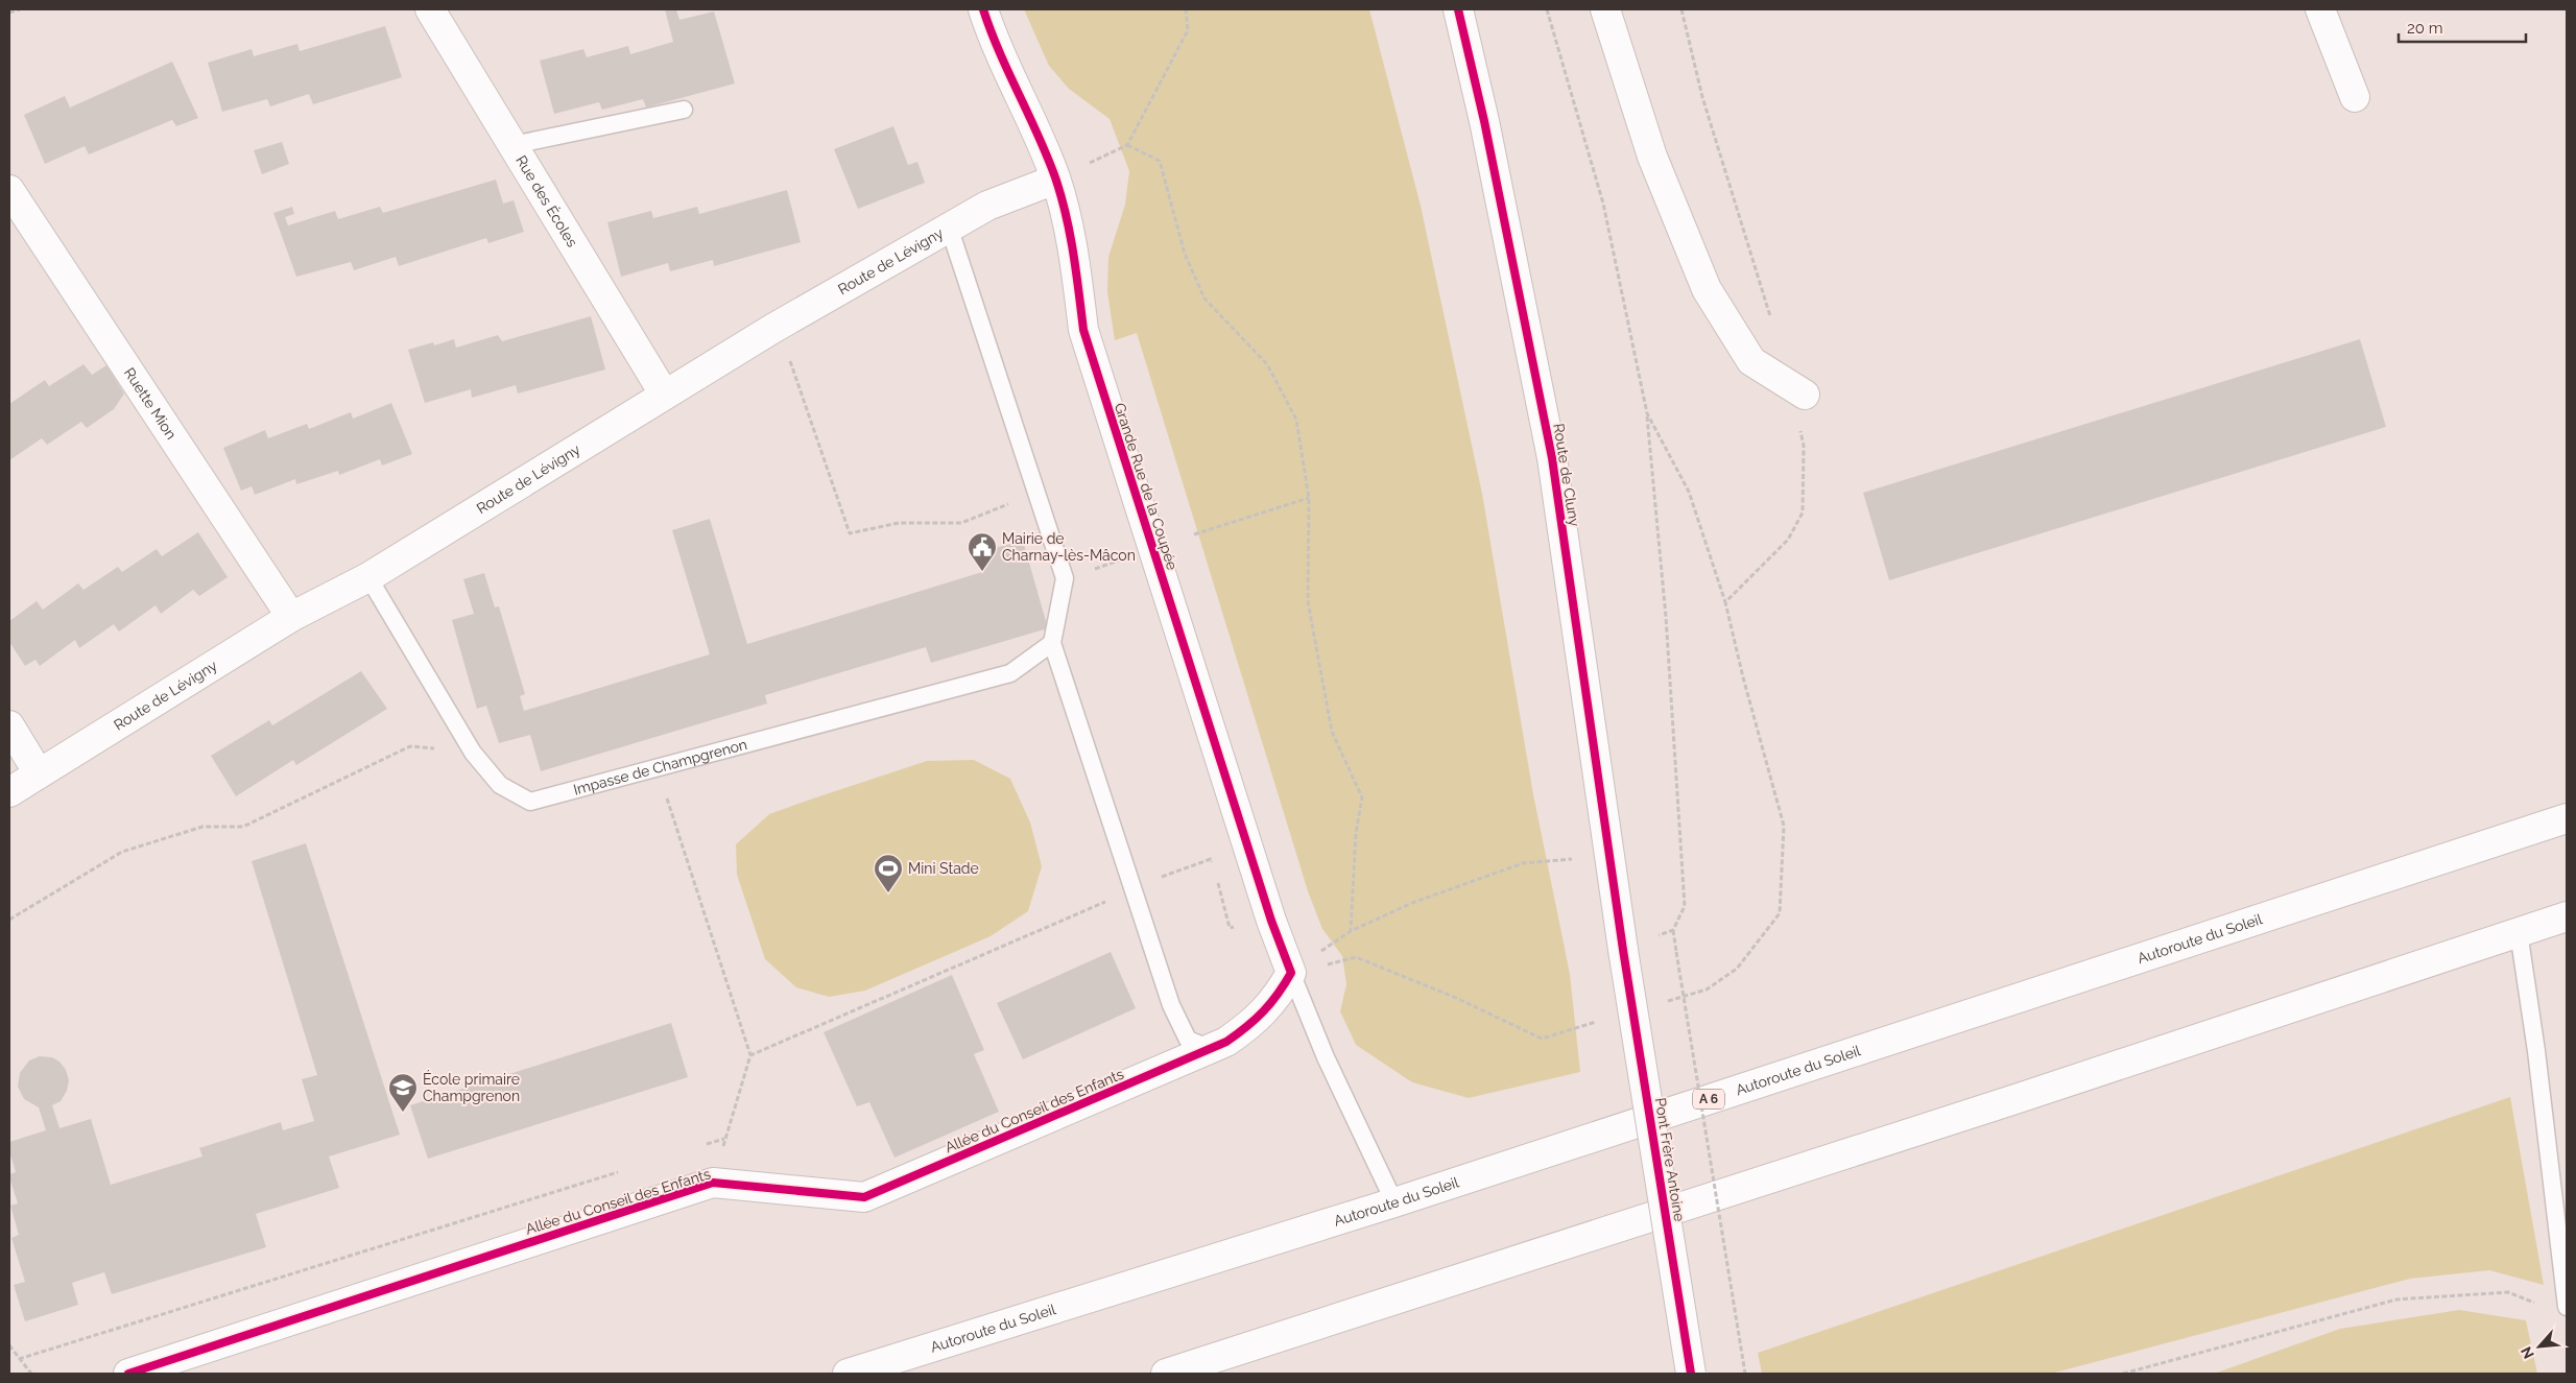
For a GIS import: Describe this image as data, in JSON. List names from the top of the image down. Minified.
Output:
{"streets":{"main road":["Rue des Écoles","Route de Lévigny","Ruette Mion","Route de Cluny","Grande Rue de la Coupée","Autoroute du Soleil","A 6","Allée du Conseil des Enfants","Pont Frère Antoine"],"lane":["Impasse de Champgrenon"]},"crossings":[["Rue des Écoles","Route de Lévigny"],["Route de Lévigny","Ruette Mion"],["Route de Lévigny","Grande Rue de la Coupée"],["Route de Lévigny","Impasse de Champgrenon"],["Route de Cluny","Pont Frère Antoine"],["Grande Rue de la Coupée","Allée du Conseil des Enfants"]],"places":{"public building":["Mairie de Charnay-lès-Mâcon"],"sports":["Mini Stade"],"school or university":["École primaire Champgrenon"]},"scale_bar":"20 m","north":"bottom left"}
